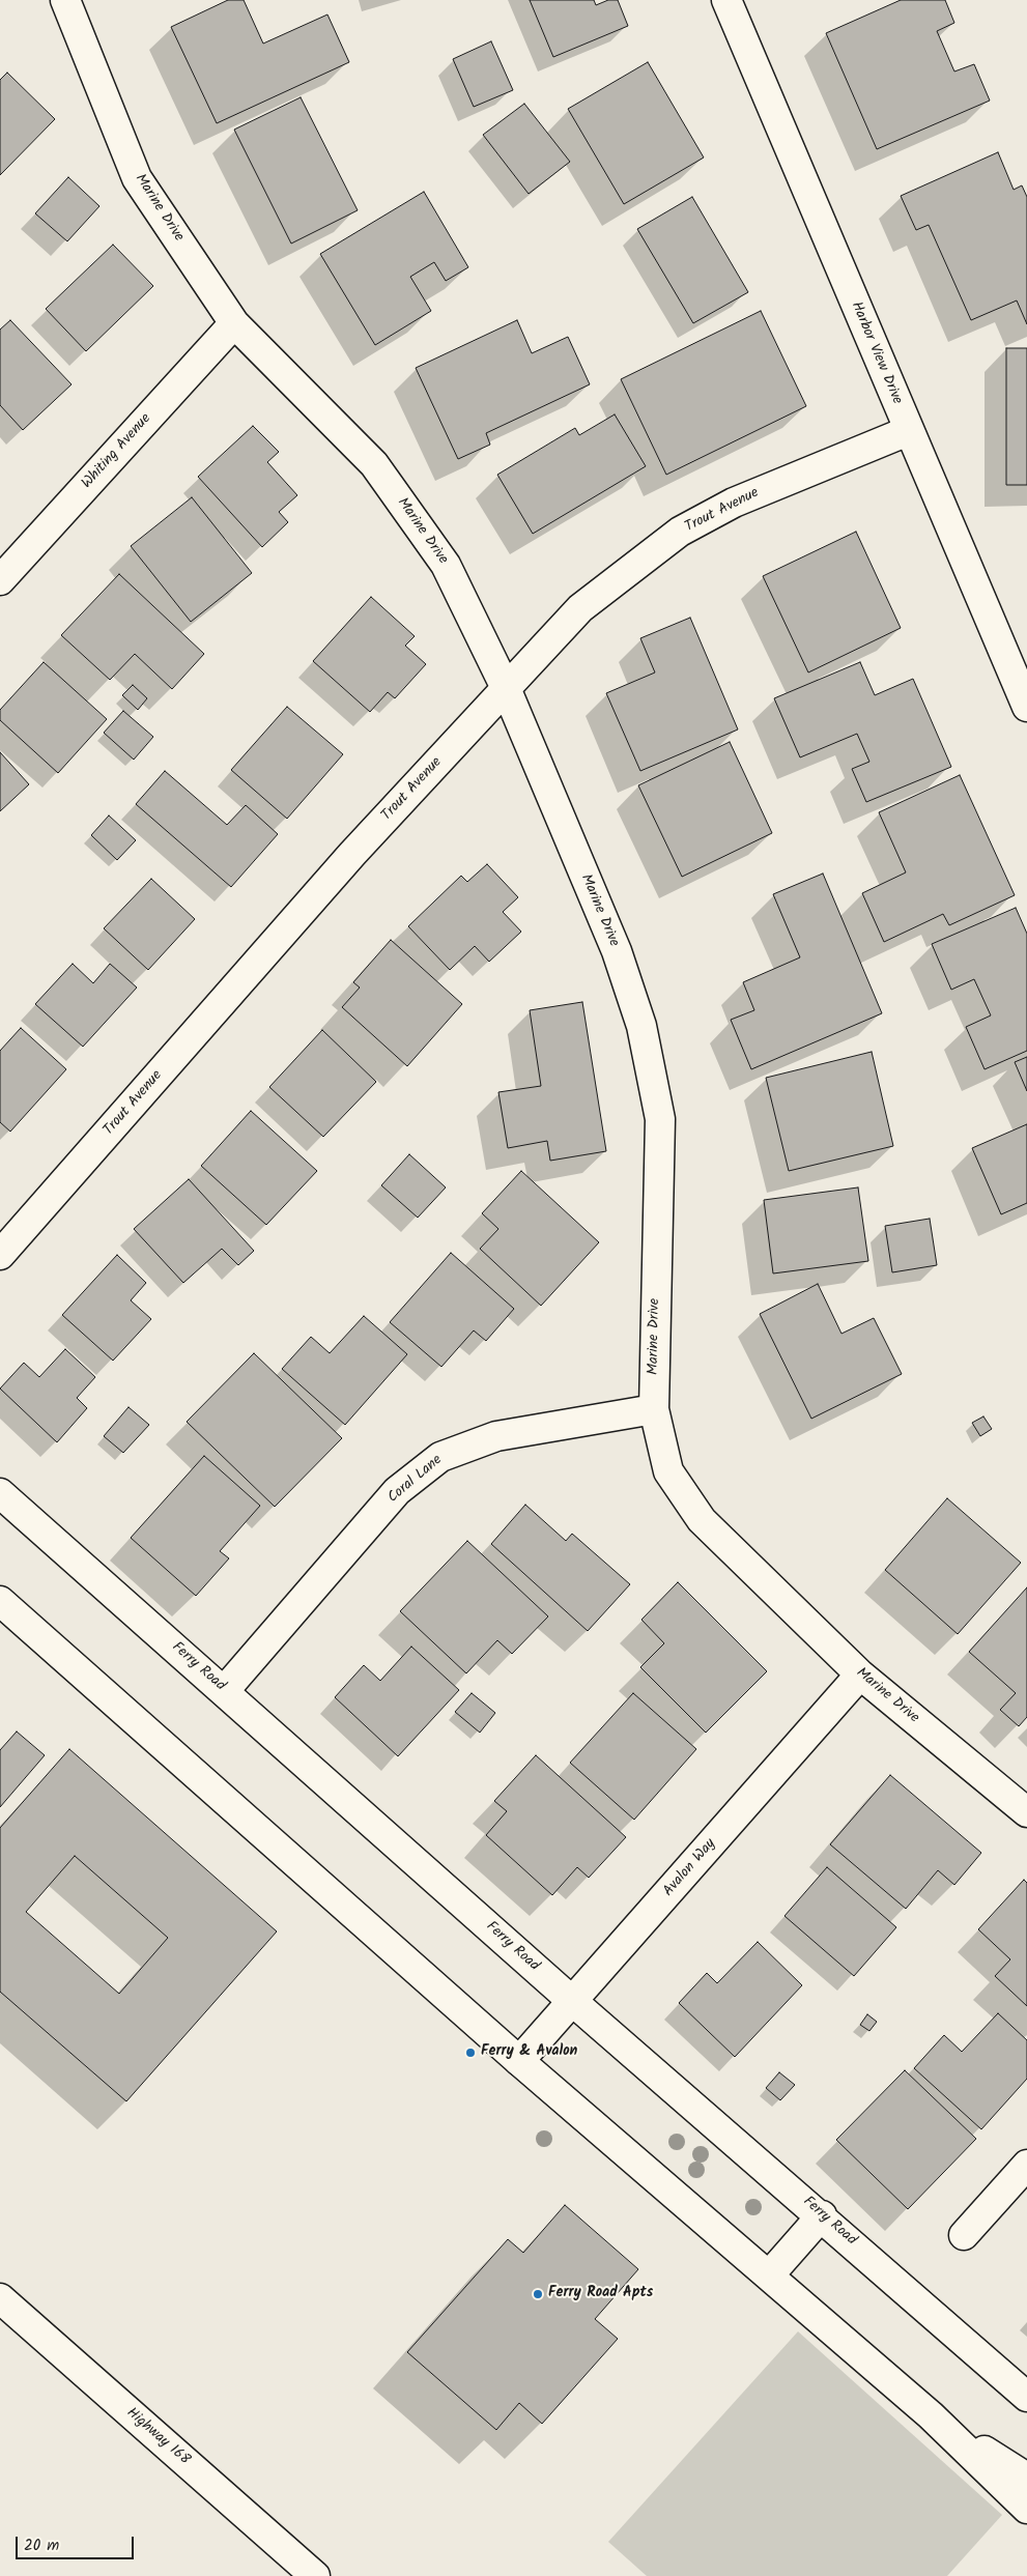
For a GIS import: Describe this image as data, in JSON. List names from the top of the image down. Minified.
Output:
{"streets":{"street":["Marine Drive","Harbor View Drive","Whiting Avenue","Trout Avenue","Coral Lane","Ferry Road","Avalon Way","Highway 168"]},"crossings":[["Marine Drive","Whiting Avenue"],["Marine Drive","Trout Avenue"],["Marine Drive","Coral Lane"],["Marine Drive","Avalon Way"],["Harbor View Drive","Trout Avenue"],["Coral Lane","Ferry Road"],["Ferry Road","Avalon Way"]],"places":["Ferry & Avalon","Ferry Road Apts"],"scale_bar":"20 m"}
